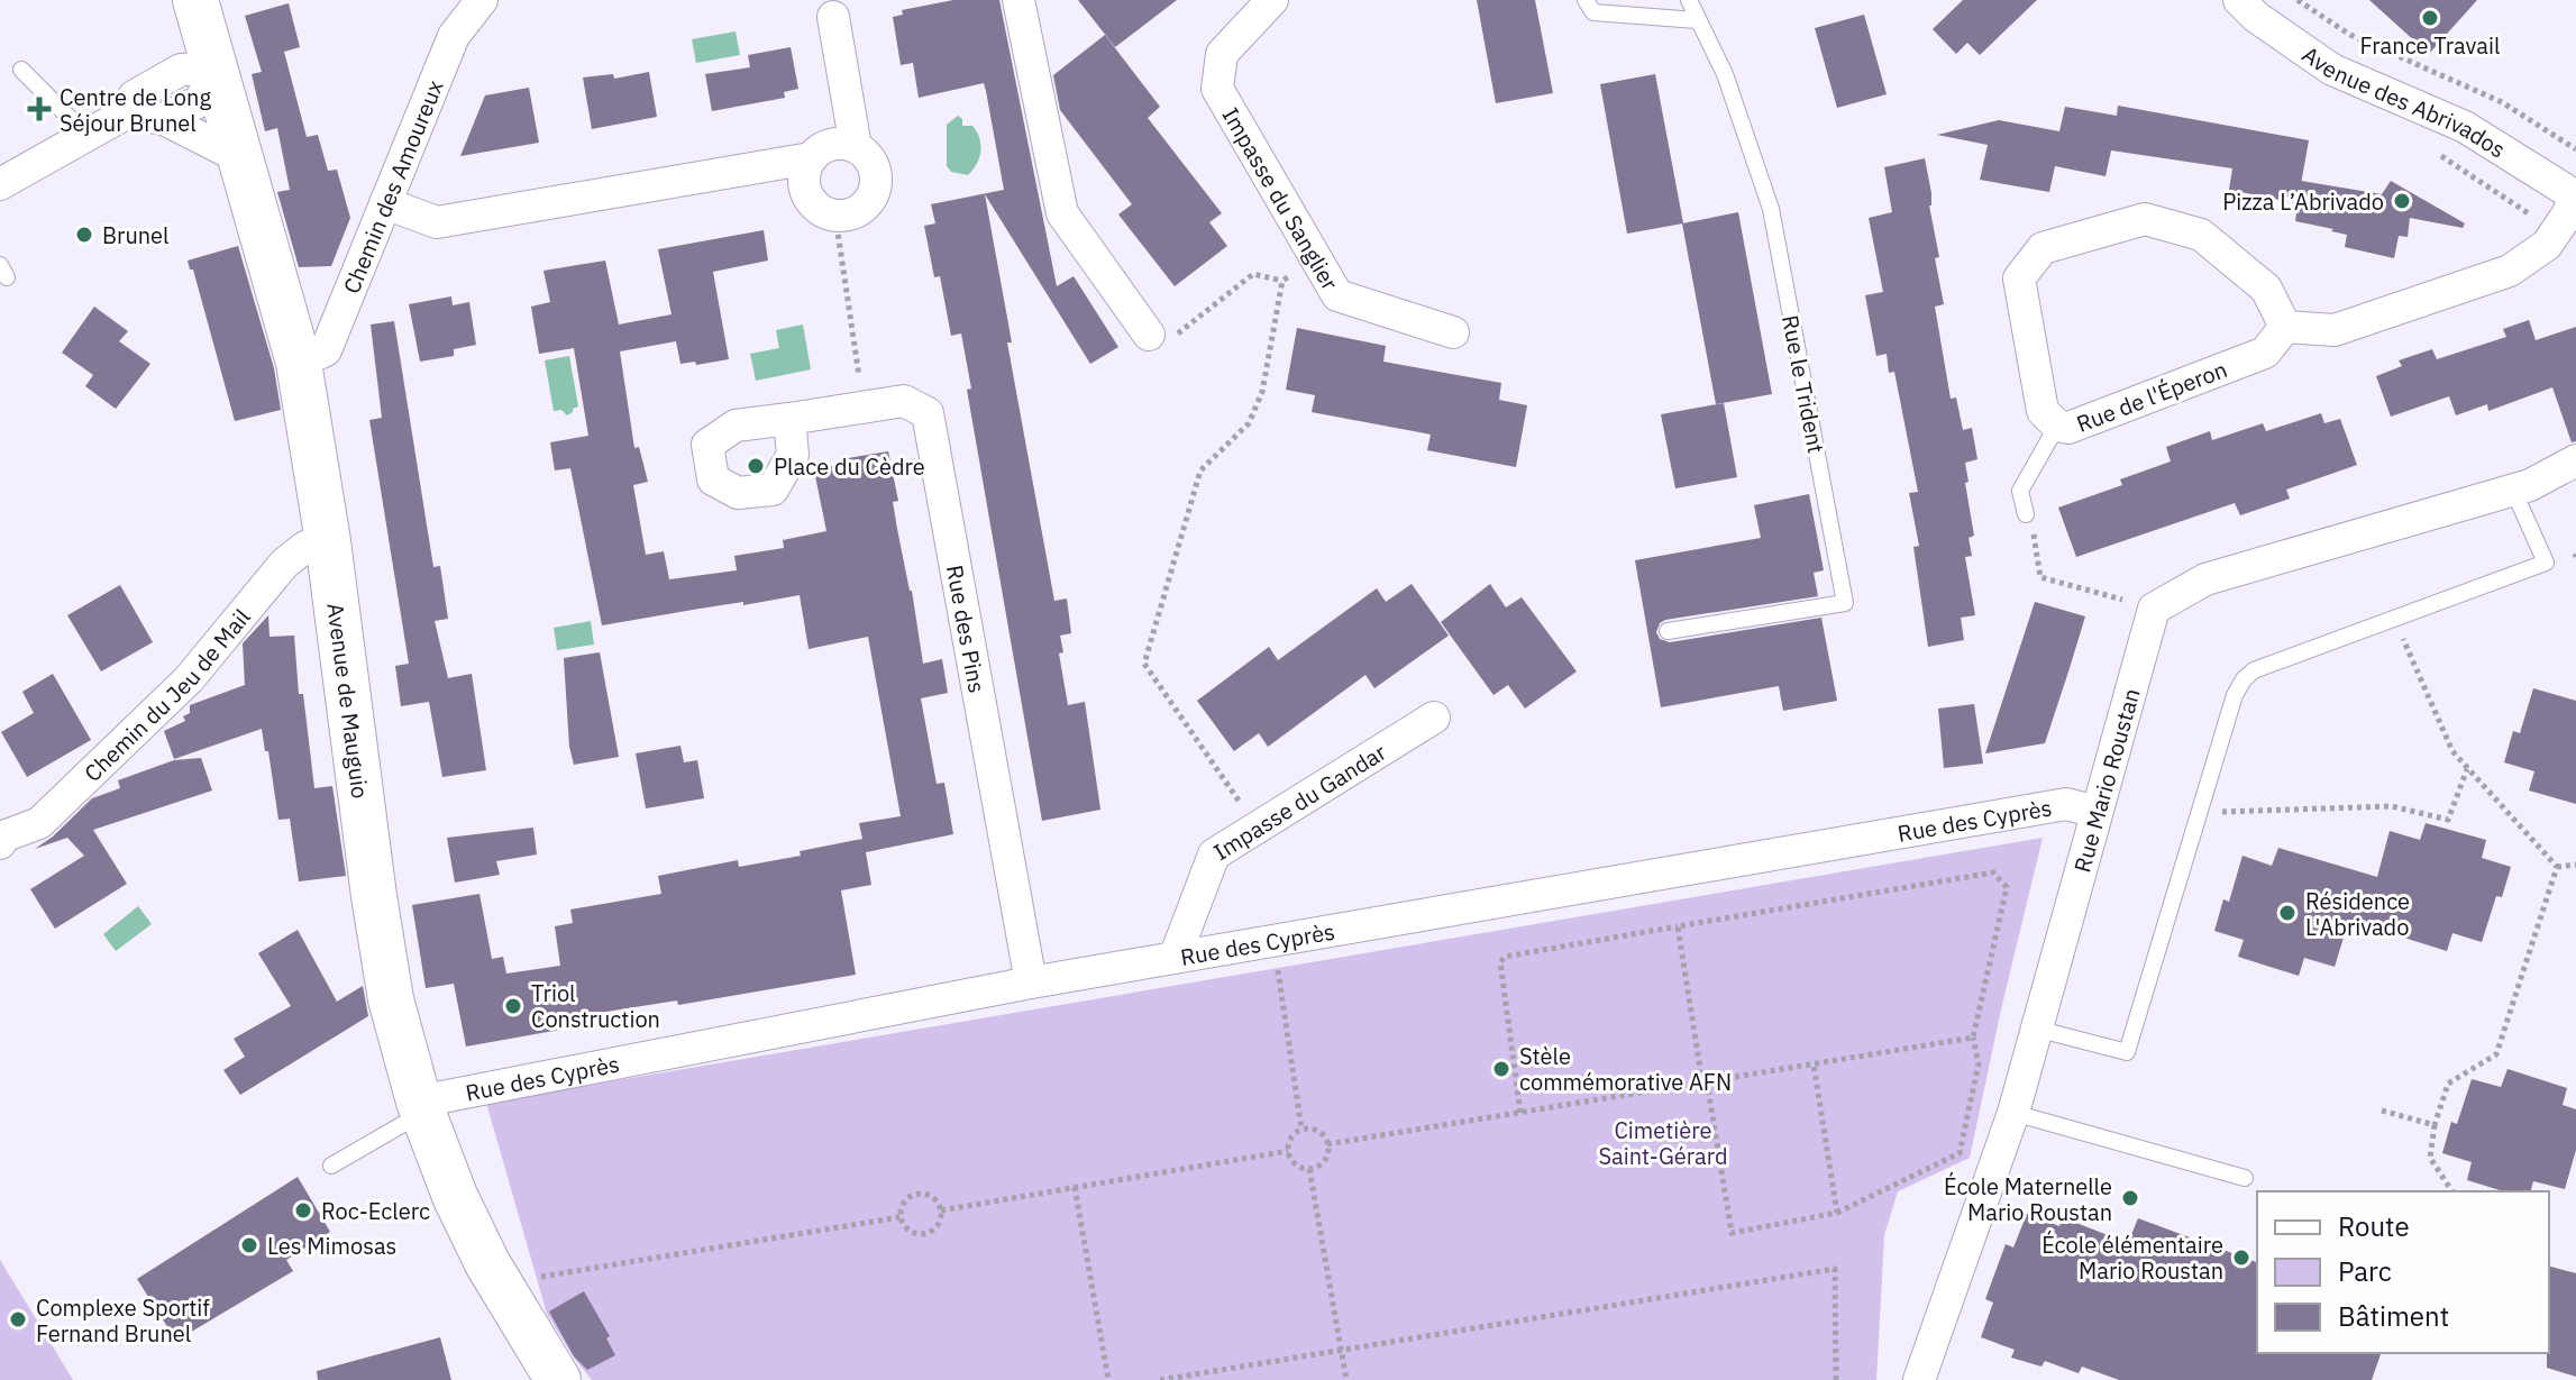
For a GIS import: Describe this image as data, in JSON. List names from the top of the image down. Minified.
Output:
{"streets":{"main road":["Avenue de Mauguio"],"street":["Avenue des Abrivados","Chemin des Amoureux","Impasse du Sanglier","Rue de l'Éperon","Rue des Pins","Chemin du Jeu de Mail","Rue Mario Roustan","Impasse du Gandar","Rue des Cyprès"],"lane":["Rue le Trident"]},"crossings":[["Chemin des Amoureux","Avenue de Mauguio"],["Rue des Pins","Rue des Cyprès"],["Chemin du Jeu de Mail","Avenue de Mauguio"],["Avenue de Mauguio","Rue des Cyprès"],["Rue Mario Roustan","Rue des Cyprès"],["Impasse du Gandar","Rue des Cyprès"]],"parks":["Cimetière Saint-Gérard"],"places":{"other":["France Travail","Pizza L’Abrivado","Brunel","Place du Cèdre","Résidence L'Abrivado","Triol Construction","Stèle commémorative AFN","École Maternelle Mario Roustan","Roc-Eclerc","Les Mimosas","École élémentaire Mario Roustan","Complexe Sportif Fernand Brunel"],"health":["Centre de Long Séjour Brunel"]},"legend":["Route","Parc","Bâtiment"]}
